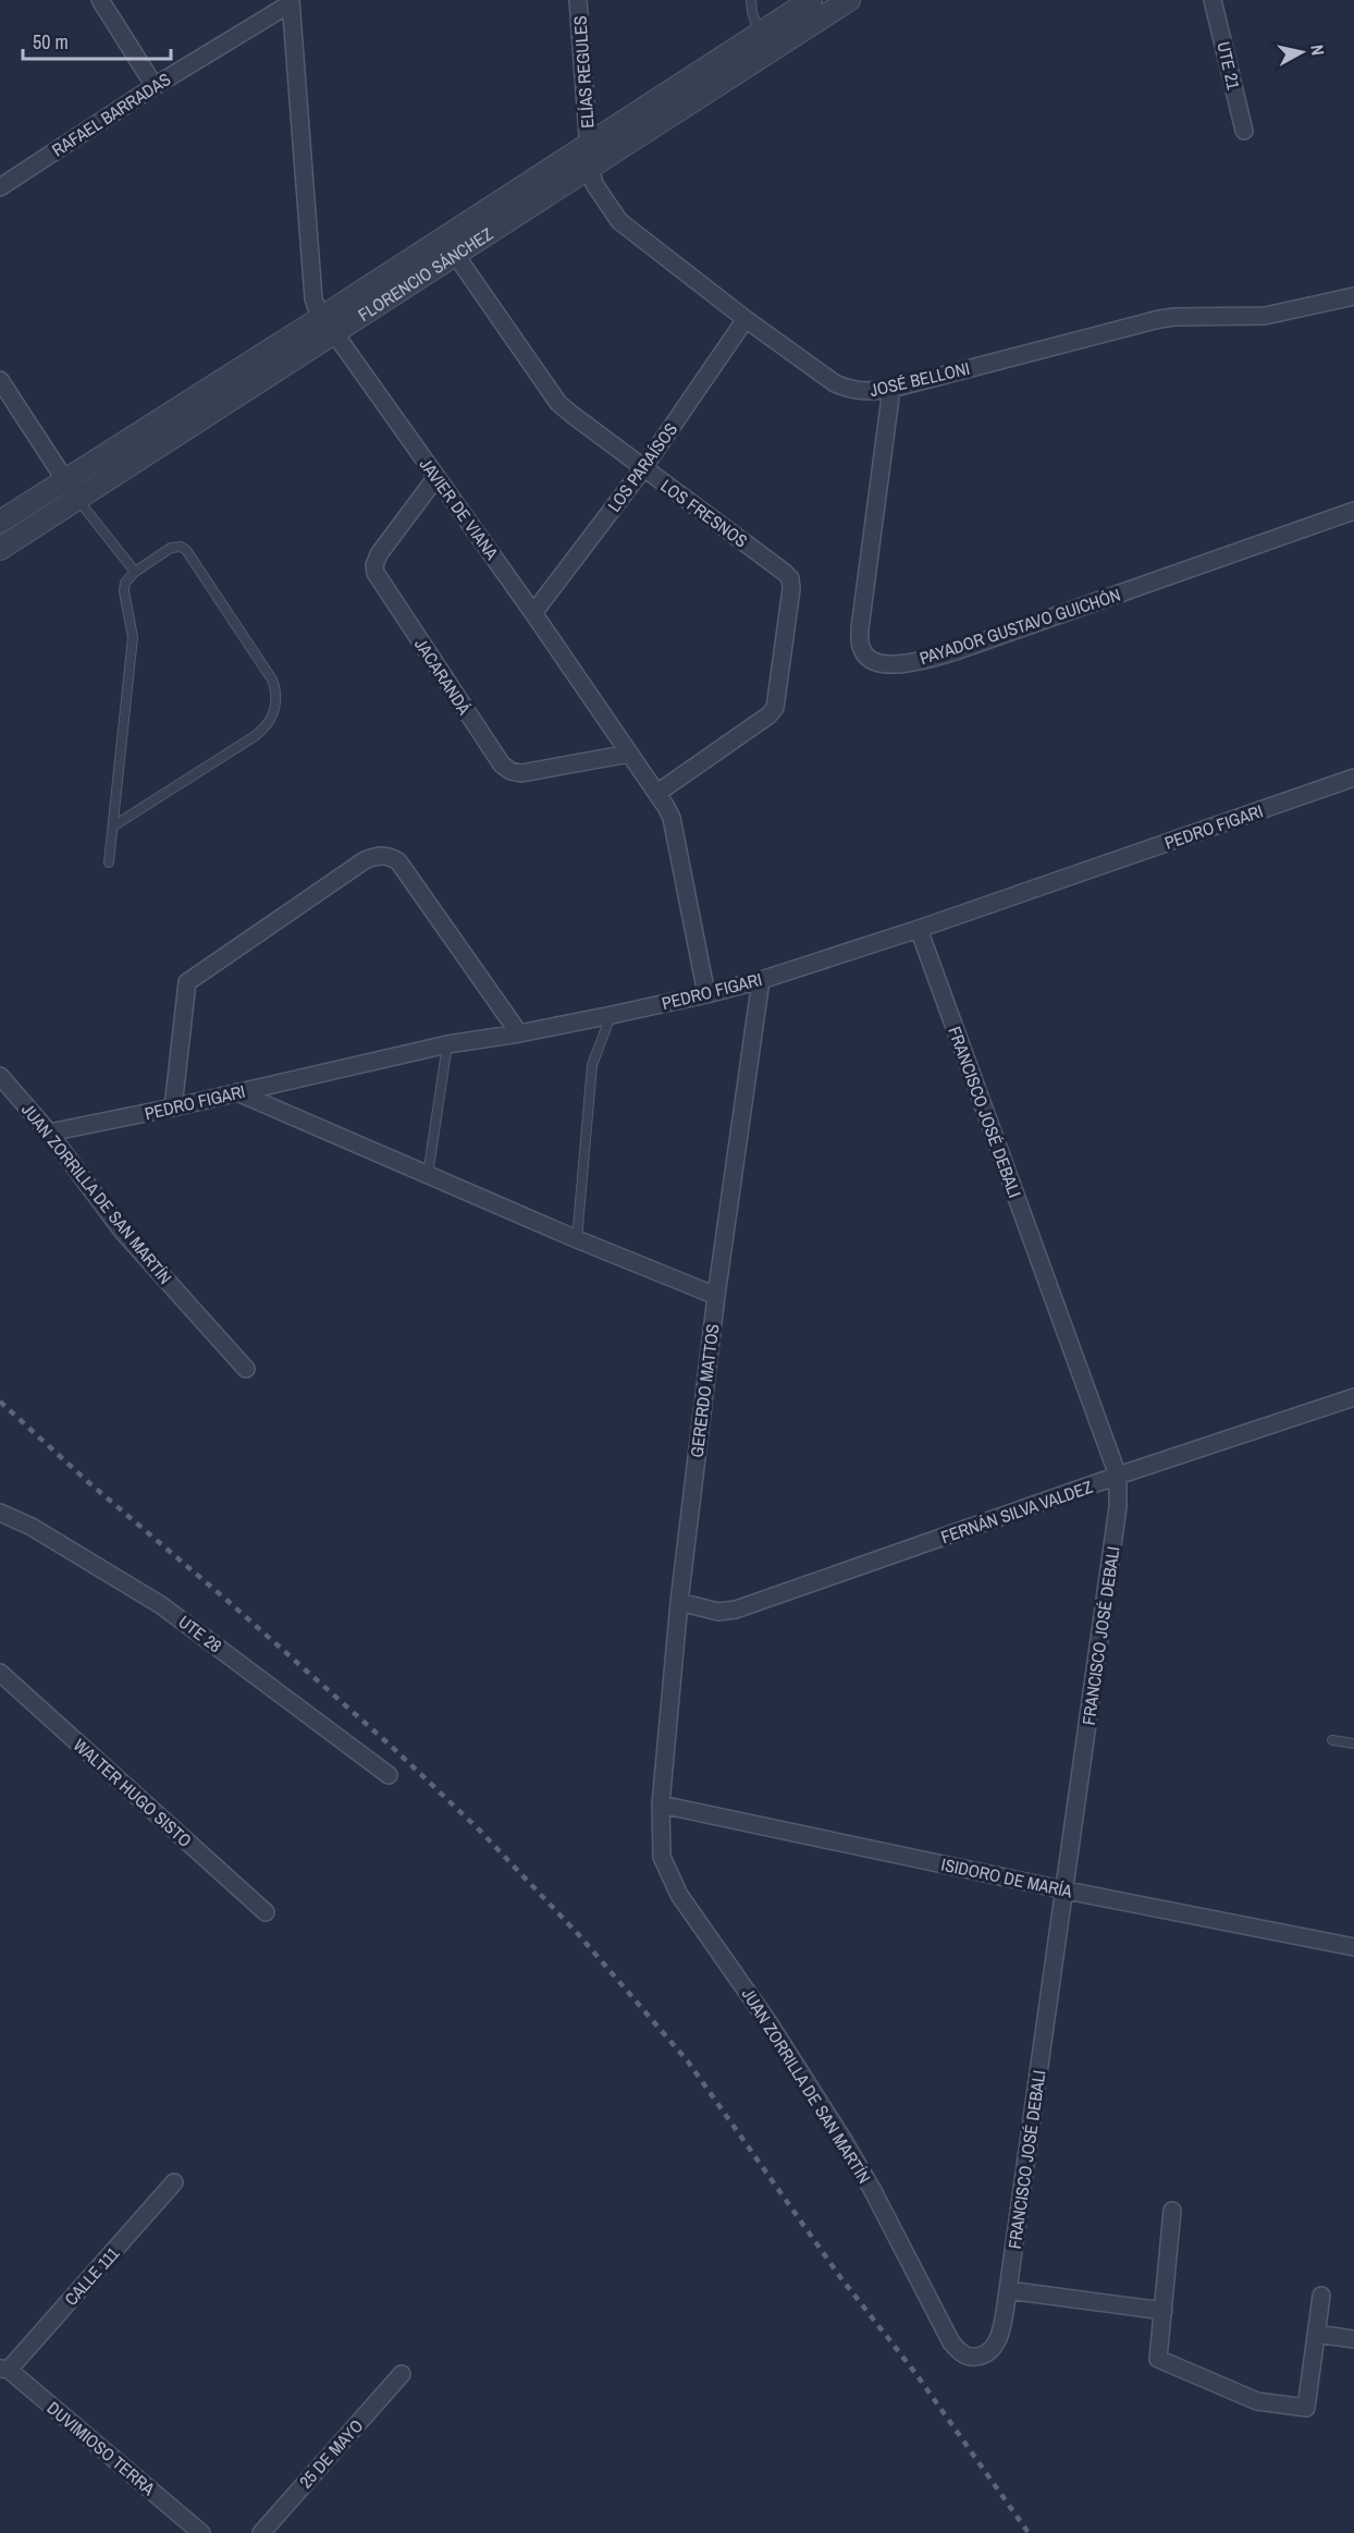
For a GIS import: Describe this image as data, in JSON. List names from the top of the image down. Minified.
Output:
{"streets":{"street":["UTE 21","ELÍAS REGULES","RAFAEL BARRADAS","FLORENCIO SÁNCHEZ","JOSÉ BELLONI","LOS PARAÍSOS","JAVIER DE VIANA","LOS FRESNOS","PAYADOR GUSTAVO GUICHÓN","JACARANDÁ","PEDRO FIGARI","FRANCISCO JOSÉ DEBALI","JUAN ZORRILLA DE SAN MARTÍN","GERERDO MATTOS","FERNÁN SILVA VALDEZ","UTE 28","WALTER HUGO SISTO","ISIDORO DE MARÍA","CALLE 111","DUVIMIOSO TERRA","25 DE MAYO"]},"crossings":[["ELÍAS REGULES","FLORENCIO SÁNCHEZ"],["ELÍAS REGULES","JOSÉ BELLONI"],["RAFAEL BARRADAS","JAVIER DE VIANA"],["FLORENCIO SÁNCHEZ","JOSÉ BELLONI"],["FLORENCIO SÁNCHEZ","JAVIER DE VIANA"],["FLORENCIO SÁNCHEZ","LOS FRESNOS"],["JOSÉ BELLONI","LOS PARAÍSOS"],["JOSÉ BELLONI","PAYADOR GUSTAVO GUICHÓN"],["LOS PARAÍSOS","JAVIER DE VIANA"],["LOS PARAÍSOS","LOS FRESNOS"],["JAVIER DE VIANA","LOS FRESNOS"],["JAVIER DE VIANA","JACARANDÁ"],["JAVIER DE VIANA","PEDRO FIGARI"],["PEDRO FIGARI","FRANCISCO JOSÉ DEBALI"],["PEDRO FIGARI","JUAN ZORRILLA DE SAN MARTÍN"],["PEDRO FIGARI","GERERDO MATTOS"],["FRANCISCO JOSÉ DEBALI","JUAN ZORRILLA DE SAN MARTÍN"],["FRANCISCO JOSÉ DEBALI","FERNÁN SILVA VALDEZ"],["FRANCISCO JOSÉ DEBALI","ISIDORO DE MARÍA"],["JUAN ZORRILLA DE SAN MARTÍN","GERERDO MATTOS"],["JUAN ZORRILLA DE SAN MARTÍN","ISIDORO DE MARÍA"],["GERERDO MATTOS","FERNÁN SILVA VALDEZ"],["GERERDO MATTOS","ISIDORO DE MARÍA"],["CALLE 111","DUVIMIOSO TERRA"]],"scale_bar":"50 m","north":"right"}
